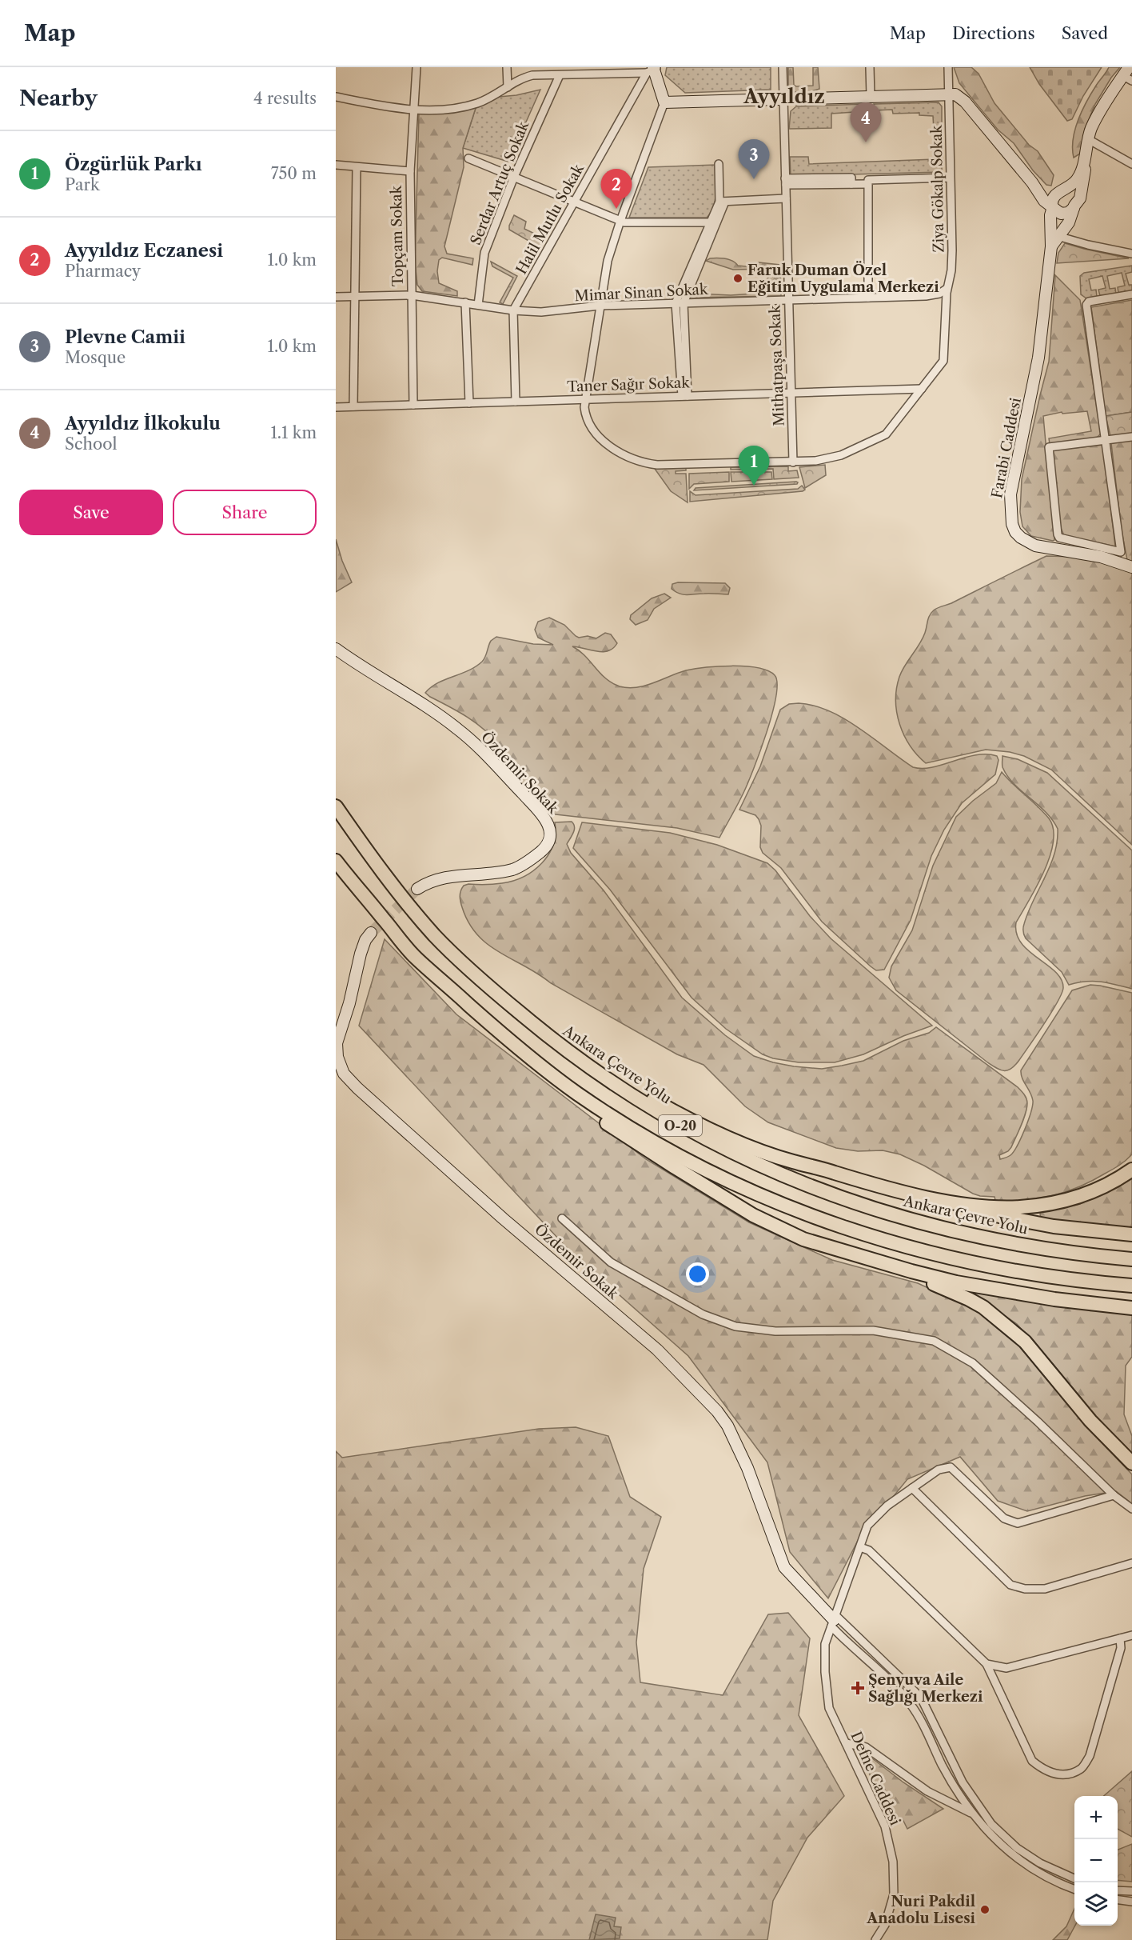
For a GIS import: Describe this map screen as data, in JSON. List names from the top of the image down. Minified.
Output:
{"streets":{"highway":["Ankara Çevre Yolu","O-20"],"street":["Serdar Artuç Sokak","Ziya Gökalp Sokak","Halil Mutlu Sokak","Topçam Sokak","Mimar Sinan Sokak","Mithatpaşa Sokak","Taner Sağır Sokak","Farabi Caddesi","Özdemir Sokak","Defne Caddesi"]},"crossings":[["Serdar Artuç Sokak","Mimar Sinan Sokak"],["Ziya Gökalp Sokak","Mimar Sinan Sokak"],["Ziya Gökalp Sokak","Taner Sağır Sokak"],["Halil Mutlu Sokak","Mimar Sinan Sokak"],["Topçam Sokak","Mimar Sinan Sokak"],["Topçam Sokak","Taner Sağır Sokak"],["Mimar Sinan Sokak","Mithatpaşa Sokak"],["Mithatpaşa Sokak","Taner Sağır Sokak"],["Özdemir Sokak","Defne Caddesi"]],"districts":["Ayyıldız"],"places":{"other":["Faruk Duman Özel Eğitim Uygulama Merkezi","Nuri Pakdil Anadolu Lisesi"],"health":["Şenyuva Aile Sağlığı Merkezi"]},"page":{"header":"Map","nav":["Map","Directions","Saved"],"heading":["Nearby","4 results"],"pins":["4","3","2","1"],"list":[{"mark":"1","name":"Özgürlük Parkı","note":"Park","value":"750 m"},{"mark":"2","name":"Ayyıldız Eczanesi","note":"Pharmacy","value":"1.0 km"},{"mark":"3","name":"Plevne Camii","note":"Mosque","value":"1.0 km"},{"mark":"4","name":"Ayyıldız İlkokulu","note":"School","value":"1.1 km"}],"buttons":["Save","Share"],"map_buttons":["+","−"]}}
